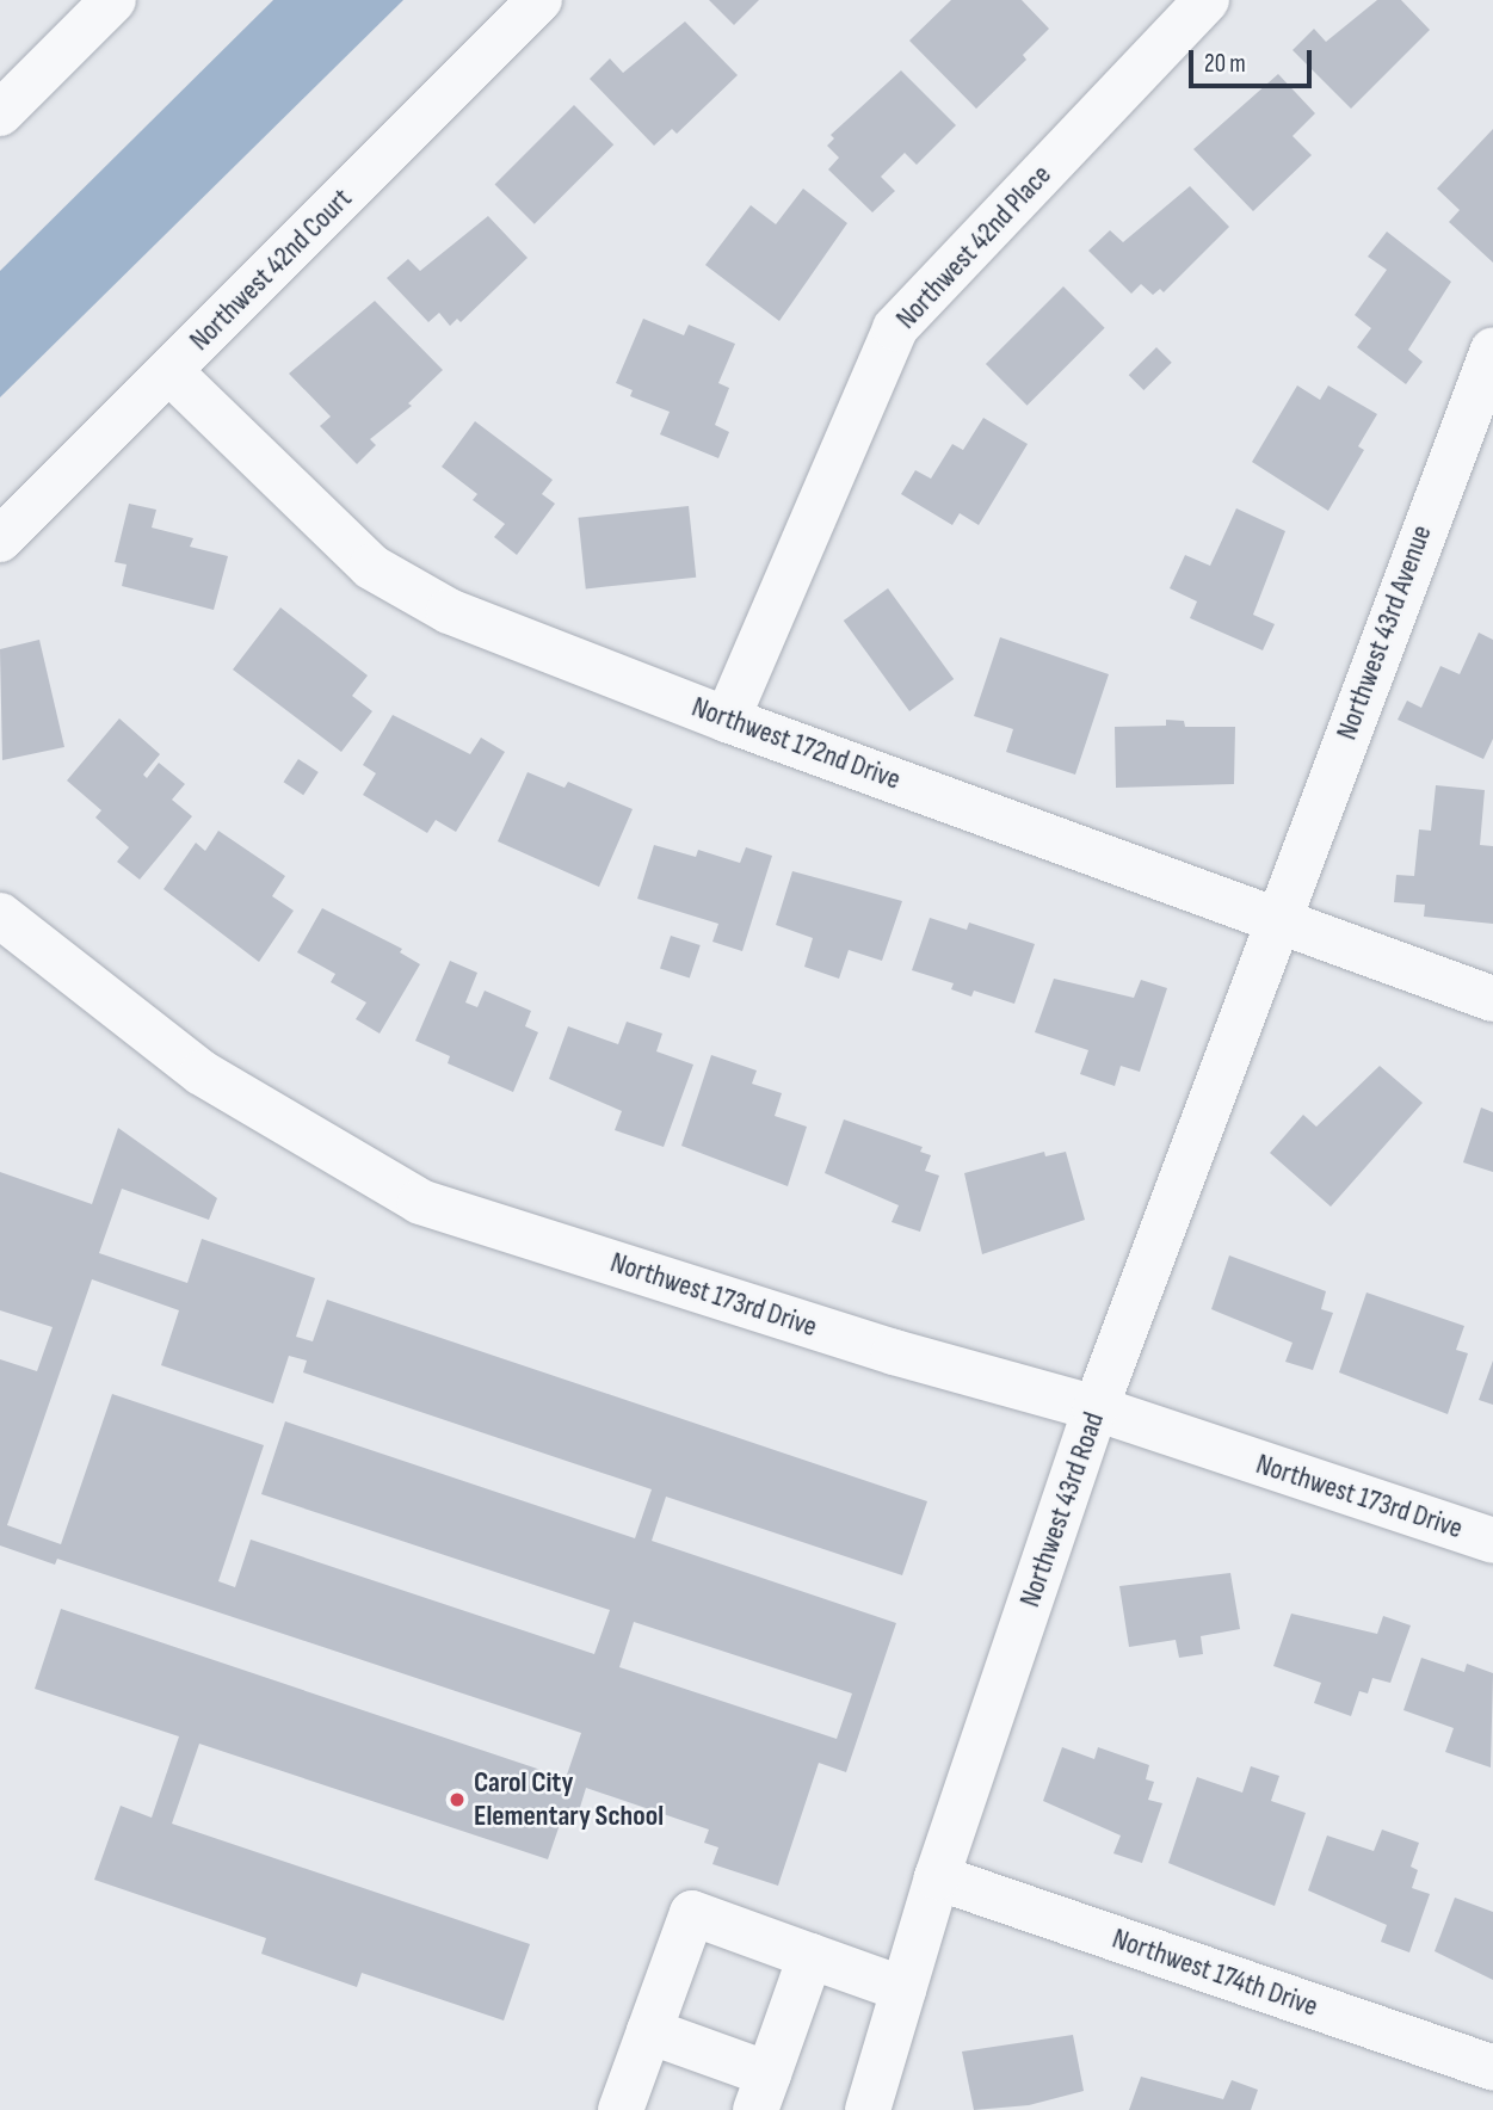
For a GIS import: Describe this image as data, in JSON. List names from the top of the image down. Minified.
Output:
{"streets":{"street":["Northwest 42nd Place","Northwest 42nd Court","Northwest 43rd Avenue","Northwest 172nd Drive","Northwest 173rd Drive","Northwest 43rd Road","Northwest 174th Drive"]},"crossings":[["Northwest 42nd Place","Northwest 172nd Drive"],["Northwest 42nd Court","Northwest 172nd Drive"],["Northwest 43rd Avenue","Northwest 172nd Drive"],["Northwest 43rd Avenue","Northwest 43rd Road"],["Northwest 172nd Drive","Northwest 43rd Road"],["Northwest 173rd Drive","Northwest 43rd Road"],["Northwest 43rd Road","Northwest 174th Drive"]],"places":["Carol City Elementary School"],"scale_bar":"20 m"}
